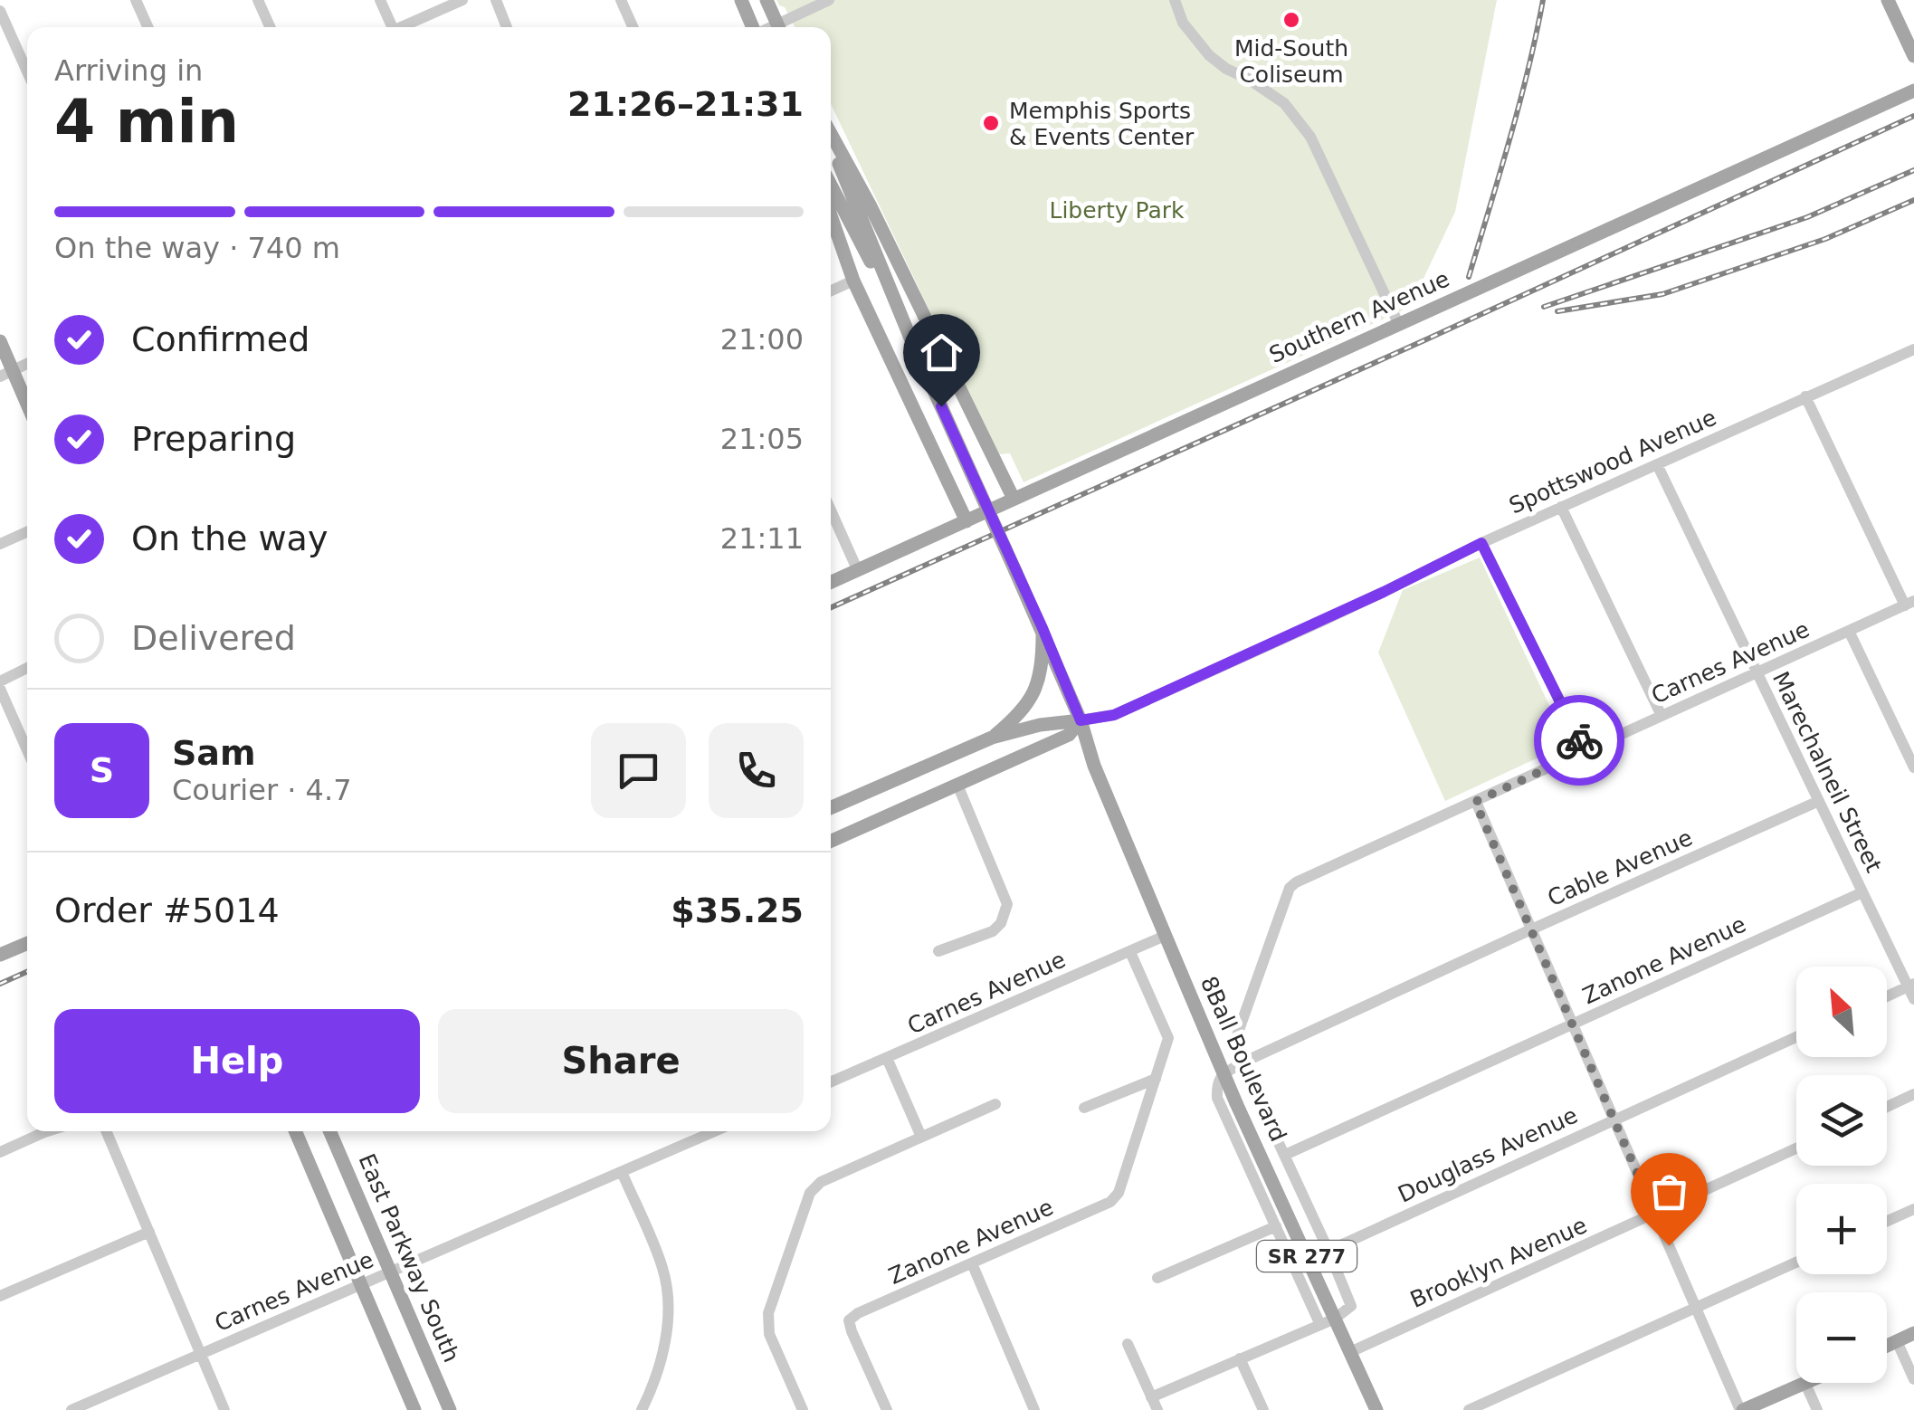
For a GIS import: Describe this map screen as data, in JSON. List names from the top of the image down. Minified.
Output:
{"streets":{"main road":["Southern Avenue","8Ball Boulevard","SR 277","East Parkway South"],"street":["Spottswood Avenue","Carnes Avenue","Marechalneil Street","Cable Avenue","Zanone Avenue","Douglass Avenue","Brooklyn Avenue"]},"crossings":[["Spottswood Avenue","Marechalneil Street"],["Spottswood Avenue","8Ball Boulevard"],["Spottswood Avenue","SR 277"],["Carnes Avenue","Marechalneil Street"],["Carnes Avenue","Cable Avenue"],["Carnes Avenue","8Ball Boulevard"],["Carnes Avenue","East Parkway South"],["Marechalneil Street","Cable Avenue"],["Marechalneil Street","Zanone Avenue"],["8Ball Boulevard","SR 277"],["8Ball Boulevard","Brooklyn Avenue"]],"parks":["Liberty Park"],"places":["Mid-South Coliseum","Memphis Sports & Events Center"],"north":"top left","page":{"heading":["4 min","Arriving in","21:26–21:31"],"panel":["Sam","Courier · 4.7","Order #5014","$35.25"],"bar":"On the way · 740 m","list":[["Confirmed","21:00"],["Preparing","21:05"],["On the way","21:11"],"Delivered"],"round":"S","map_buttons":["+","−"],"buttons":["Help","Share"]}}
